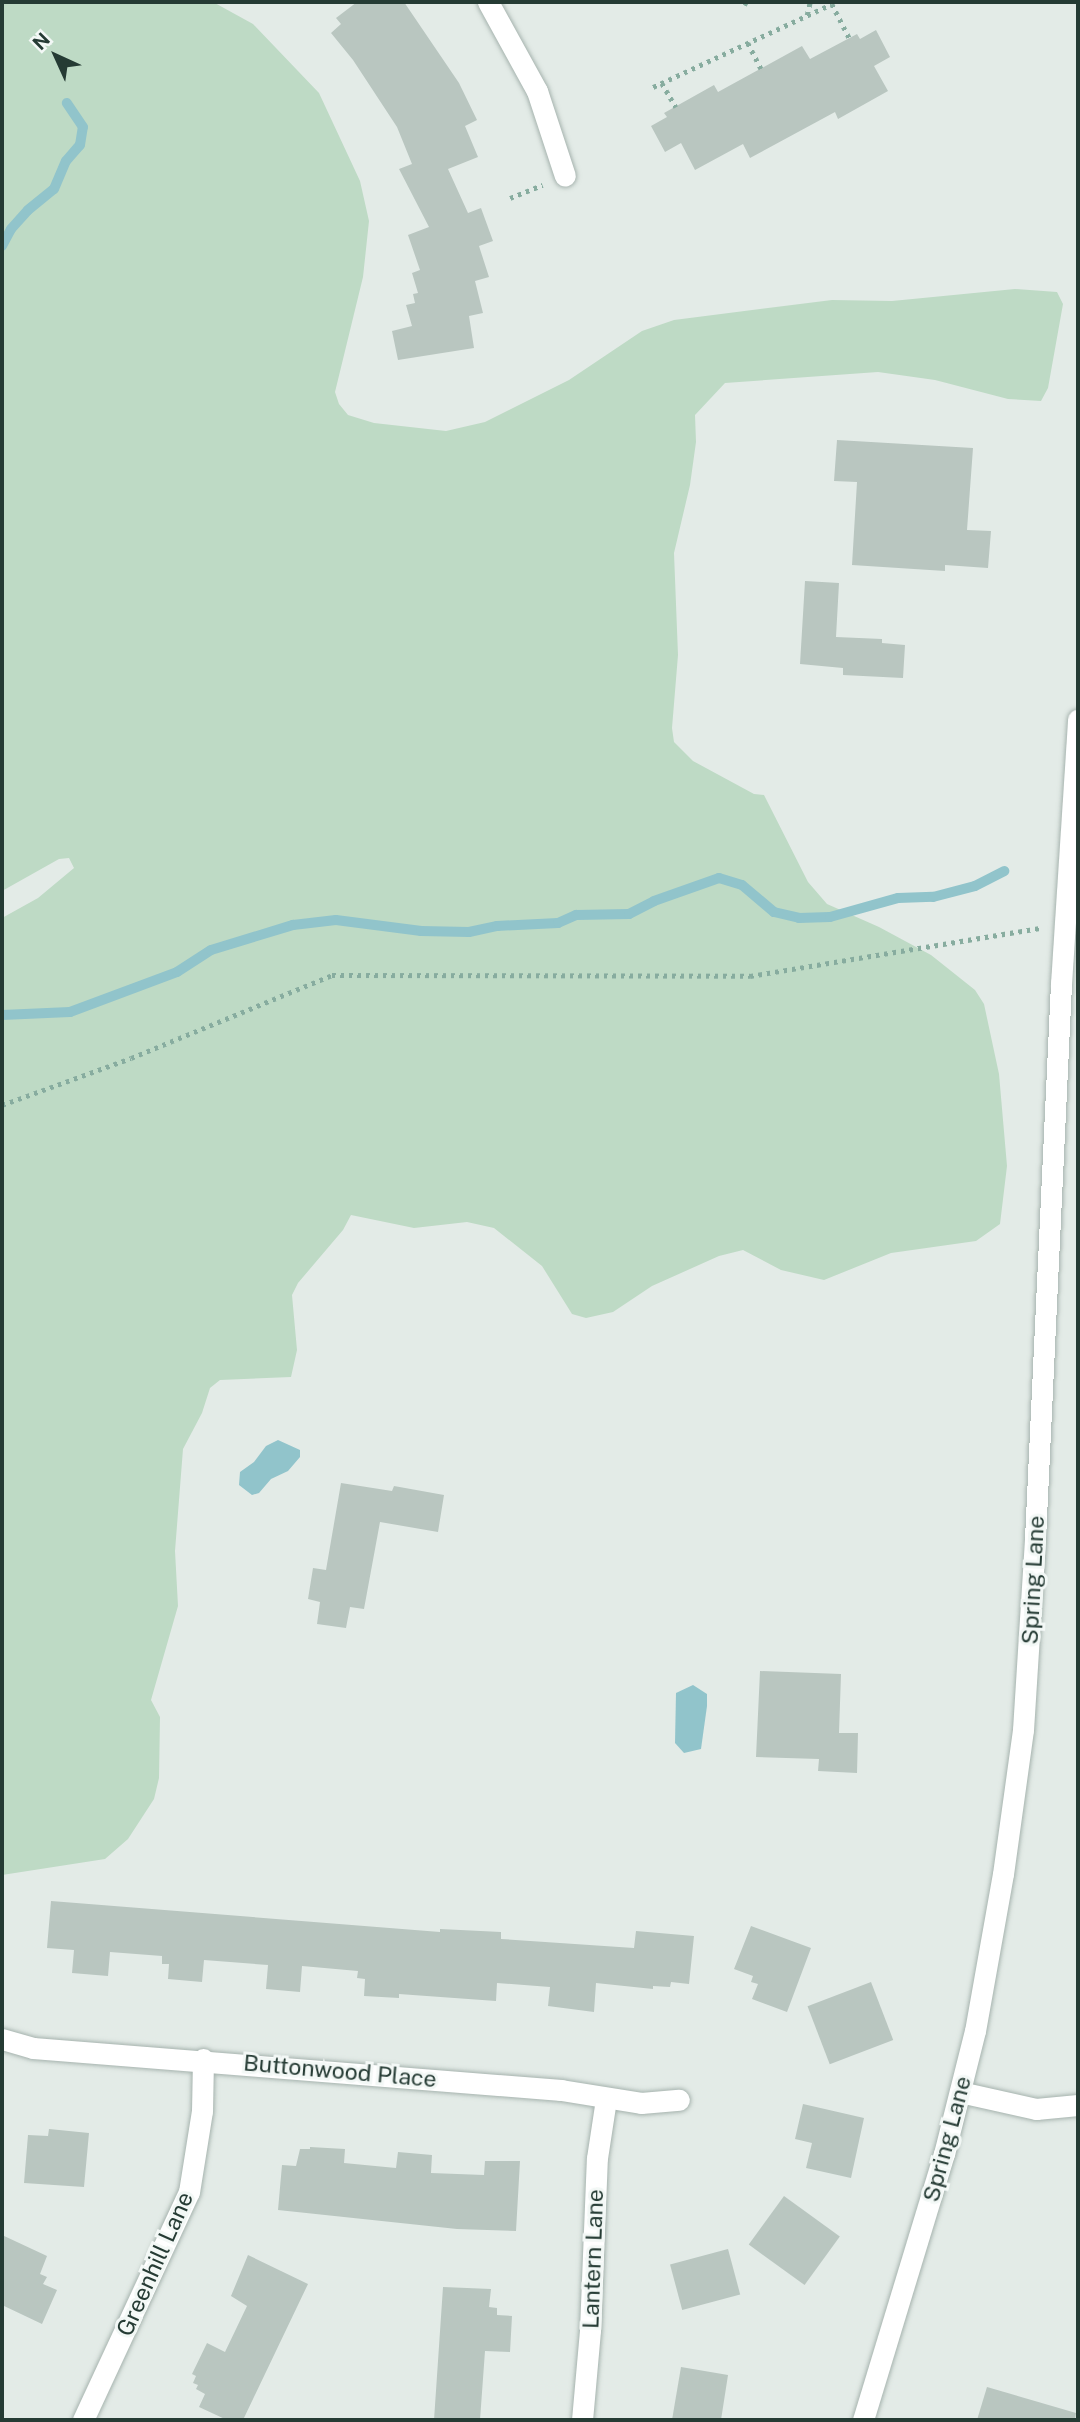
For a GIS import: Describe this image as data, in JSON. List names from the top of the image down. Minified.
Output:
{"streets":{"street":["Spring Lane","Buttonwood Place","Lantern Lane","Greenhill Lane"]},"crossings":[["Buttonwood Place","Lantern Lane"],["Buttonwood Place","Greenhill Lane"]],"north":"top left"}
